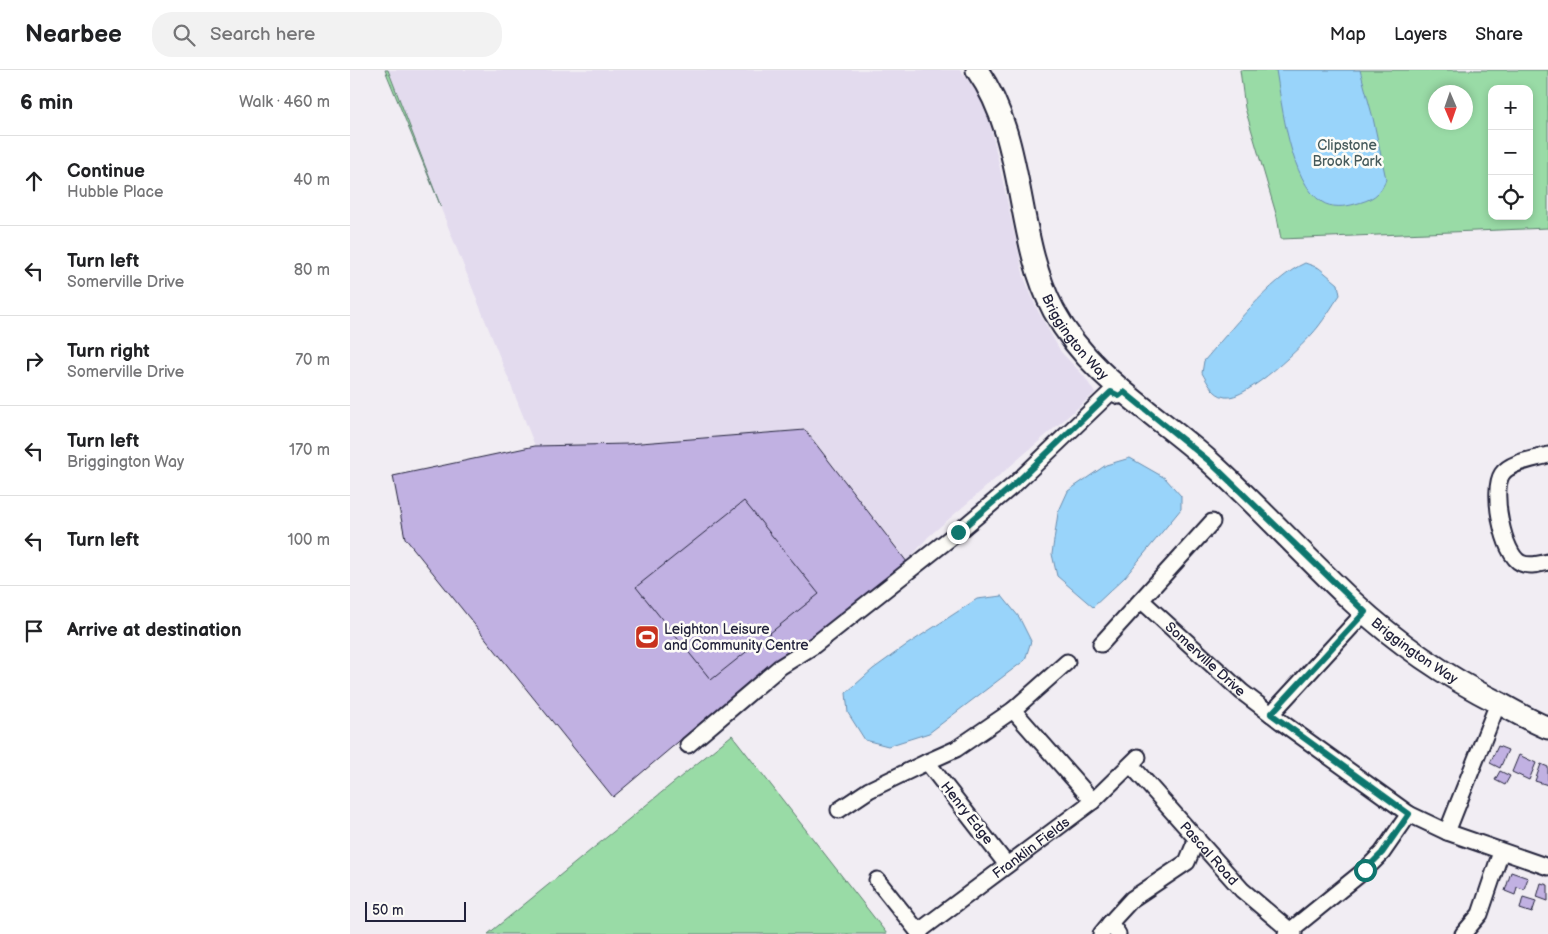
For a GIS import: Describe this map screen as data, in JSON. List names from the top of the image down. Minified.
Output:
{"streets":{"street":["Briggington Way","Somerville Drive","Henry Edge","Franklin Fields","Pascal Road"]},"crossings":[["Henry Edge","Franklin Fields"],["Franklin Fields","Pascal Road"]],"parks":["Clipstone Brook Park"],"places":{"sports":["Leighton Leisure and Community Centre"]},"scale_bar":"50 m","north":"bottom","page":{"header":"Nearbee","search":"Search here","nav":["Map","Layers","Share"],"heading":["6 min","Walk · 460 m"],"map_buttons":["+","−"],"list":[["Continue","Hubble Place","40 m"],["Turn left","Somerville Drive","80 m"],["Turn right","Somerville Drive","70 m"],["Turn left","Briggington Way","170 m"],["Turn left","100 m"],"Arrive at destination"],"scale":"50 m"}}
